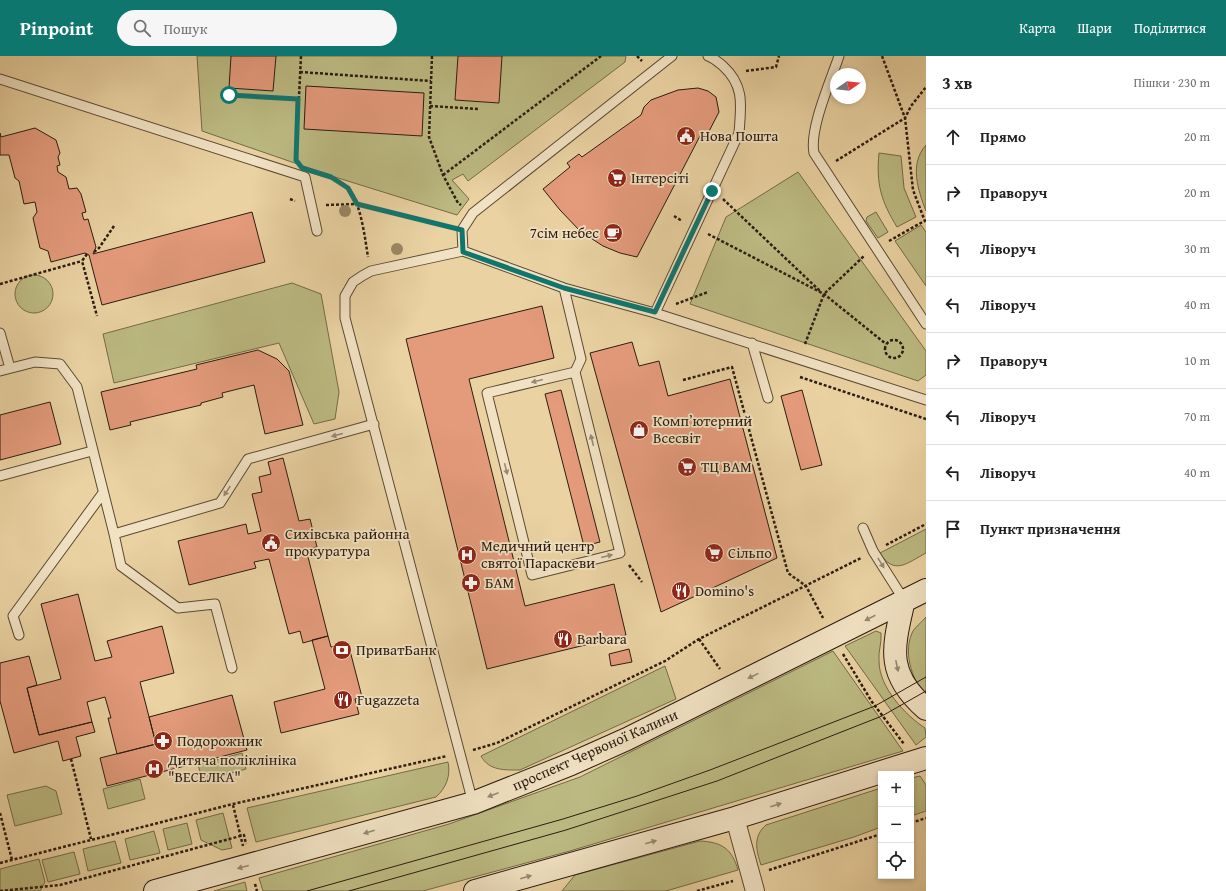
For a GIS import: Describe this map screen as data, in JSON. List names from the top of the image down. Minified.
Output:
{"streets":{"main road":["проспект Червоної Калини"]},"places":{"public building":["Нова Пошта","Сихівська районна прокуратура"],"supermarket":["Інтерсіті","ТЦ ВАМ","Сільпо"],"cafe":["7сім небес"],"shop":["Компʼютерний Всесвіт"],"hospital":["Медичний центр святої Параскеви","Дитяча поліклініка \"ВЕСЕЛКА\""],"pharmacy":["БАМ","Подорожник"],"restaurant":["Domino's","Barbara","Fugazzeta"],"bank":["ПриватБанк"]},"north":"right","page":{"header":"Pinpoint","search":"Пошук","nav":["Карта","Шари","Поділитися"],"heading":["3 хв","Пішки · 230 m"],"list":[["Прямо","20 m"],["Праворуч","20 m"],["Ліворуч","30 m"],["Ліворуч","40 m"],["Праворуч","10 m"],["Ліворуч","70 m"],["Ліворуч","40 m"],"Пункт призначення"],"map_buttons":["+","−"]}}
